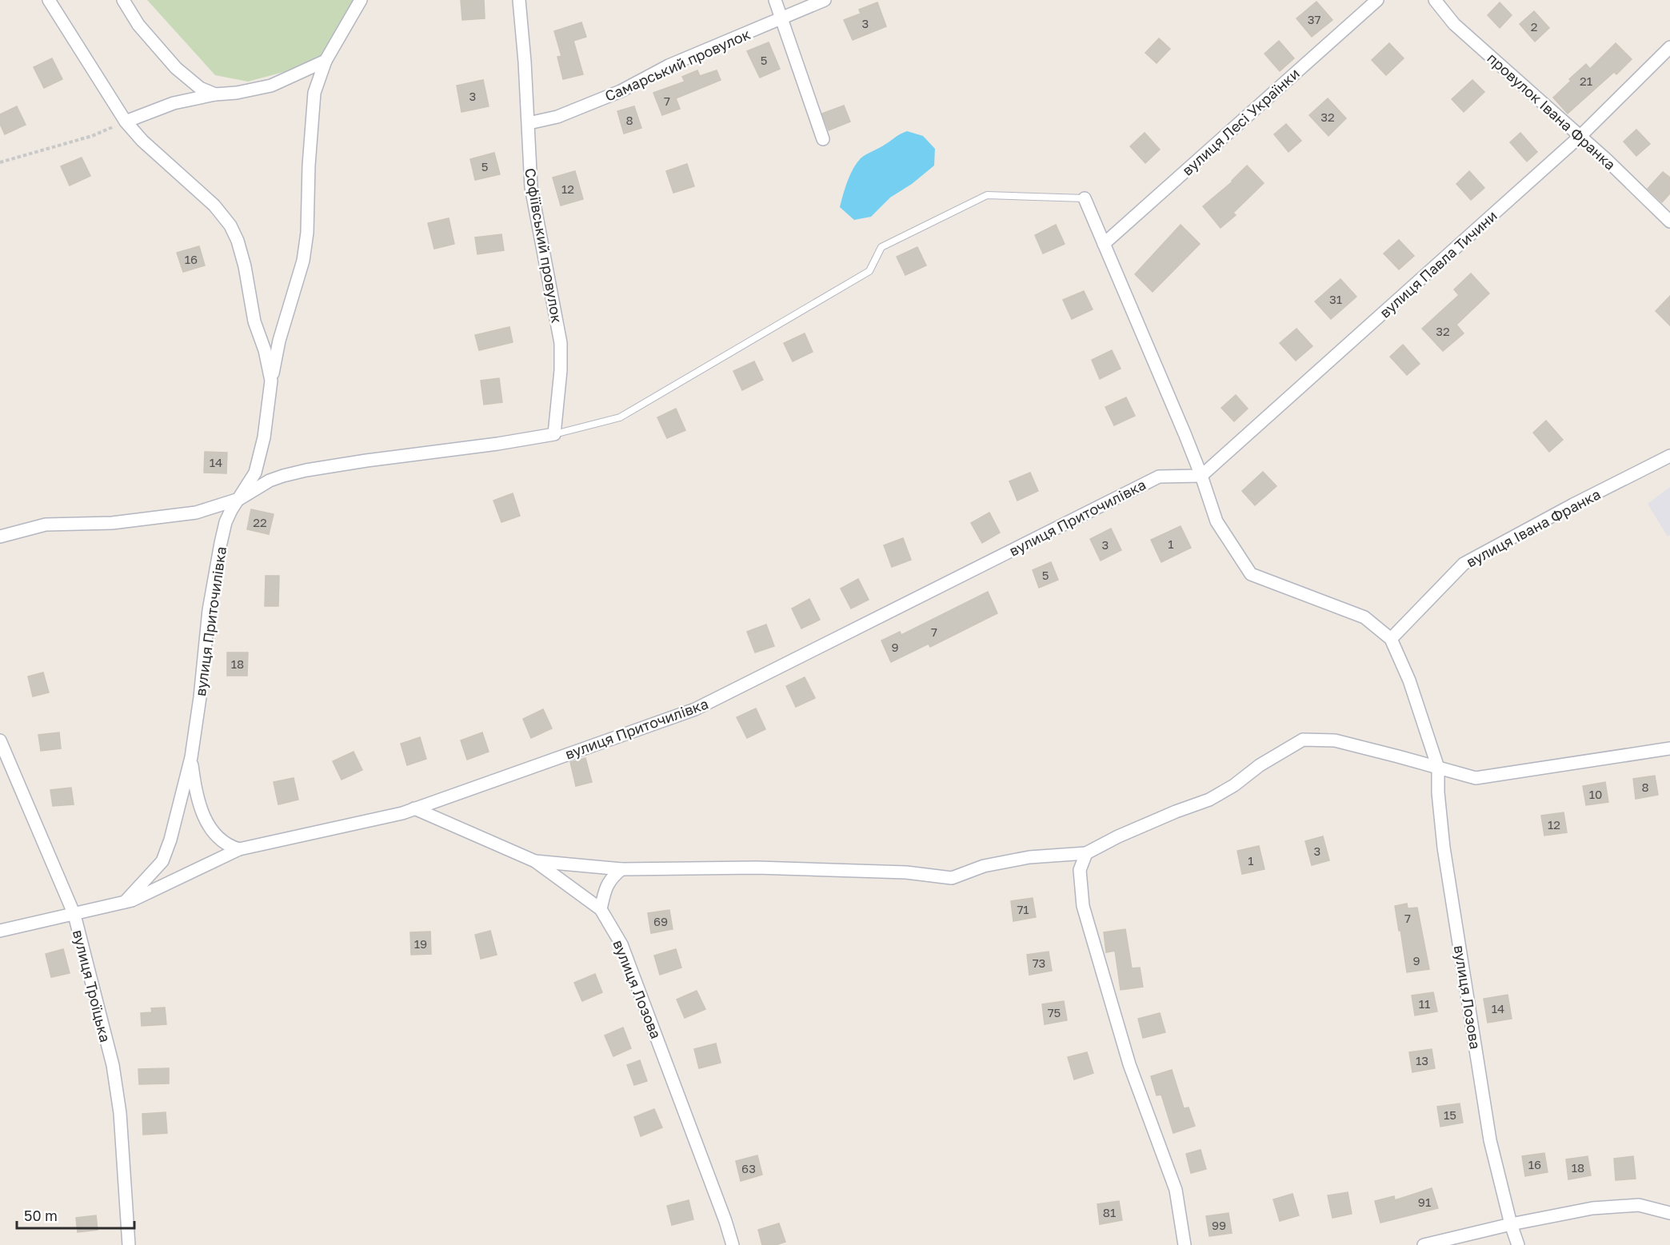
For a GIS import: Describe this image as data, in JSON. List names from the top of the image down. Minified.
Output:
{"streets":{"street":["Самарський провулок","провулок Івана Франка","вулиця Лесі Українки","Софіївський провулок","вулиця Павла Тичини","вулиця Приточилівка","вулиця Івана Франка","вулиця Троїцька","вулиця Лозова"]},"crossings":[["Самарський провулок","Софіївський провулок"],["провулок Івана Франка","вулиця Павла Тичини"],["вулиця Павла Тичини","вулиця Приточилівка"],["вулиця Приточилівка","вулиця Троїцька"],["вулиця Приточилівка","вулиця Лозова"],["вулиця Івана Франка","вулиця Лозова"]],"house_numbers":["37","3","2","5","21","3","7","32","8","5","12","16","31","32","14","22","1","3","5","7","9","18","8","10","12","3","1","71","7","69","19","9","73","11","14","75","13","15","16","18","63","91","81","99"],"scale_bar":"50 m"}
